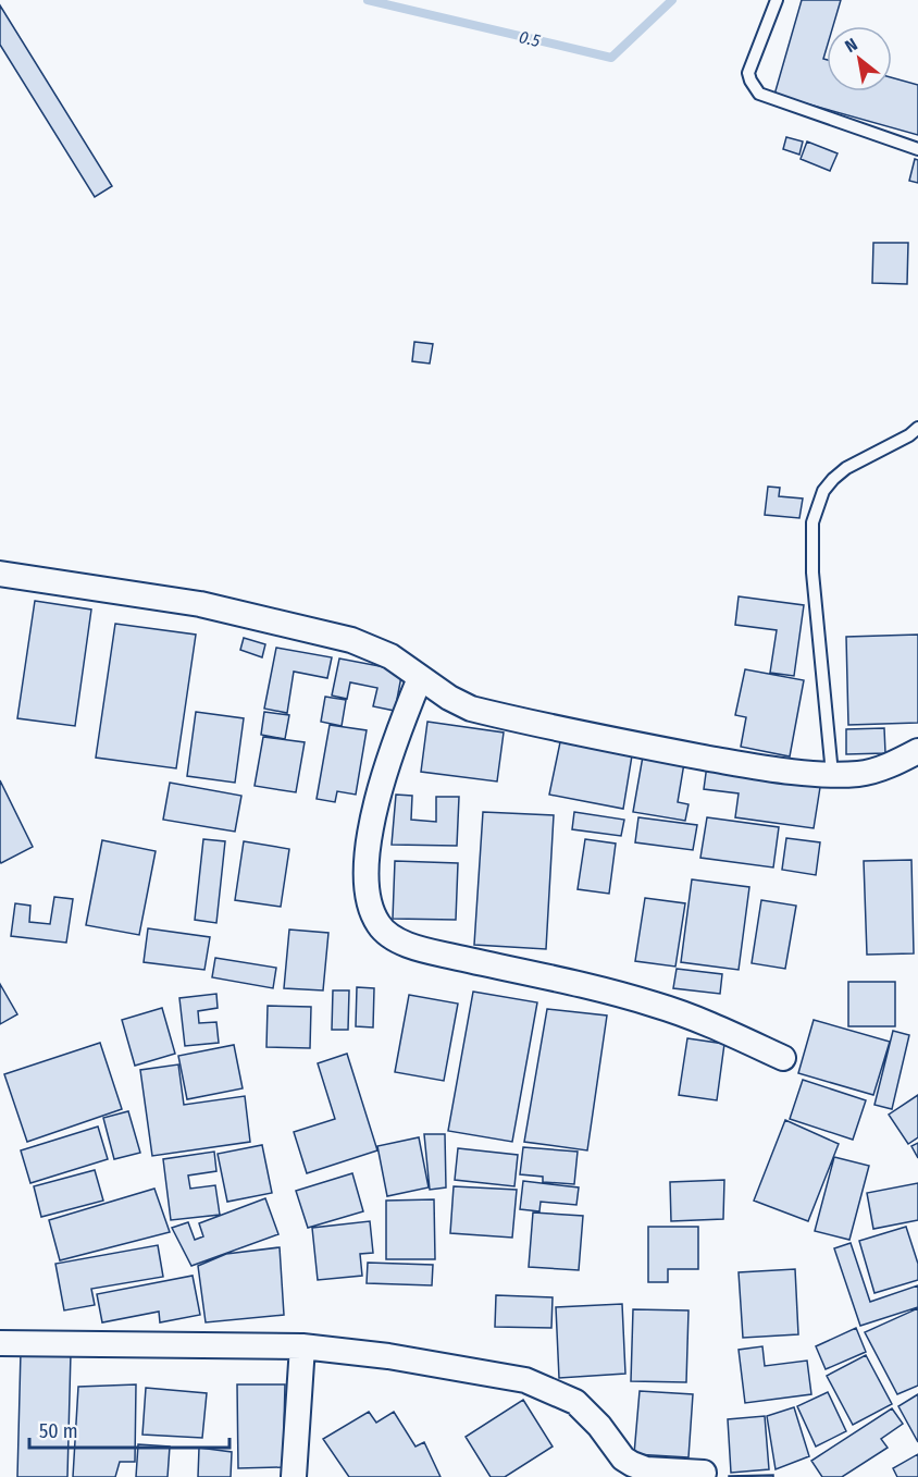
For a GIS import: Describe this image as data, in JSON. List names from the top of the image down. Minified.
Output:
{"water":["0.5"],"scale_bar":"50 m","north":"top left"}
